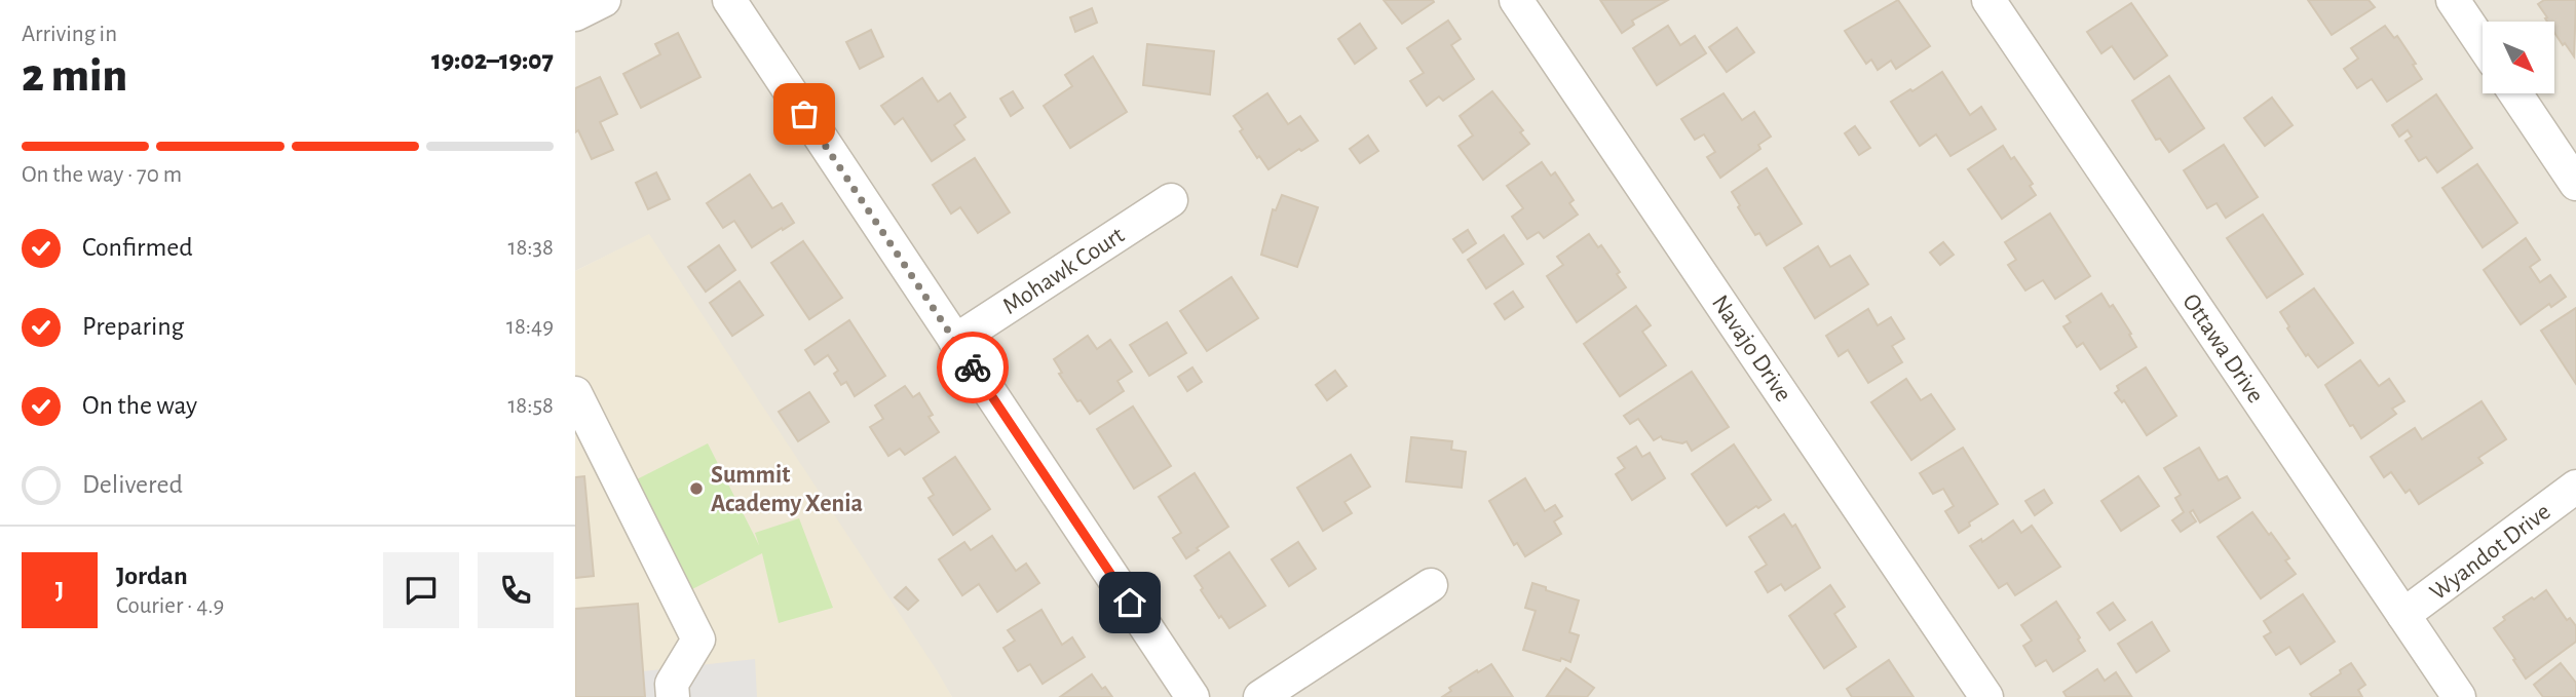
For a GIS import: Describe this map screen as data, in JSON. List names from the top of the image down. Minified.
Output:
{"streets":{"street":["Mohawk Court","Navajo Drive","Ottawa Drive","Wyandot Drive"]},"crossings":[["Ottawa Drive","Wyandot Drive"]],"places":["Summit Academy Xenia"],"north":"bottom right","page":{"heading":["2 min","Arriving in","19:02–19:07"],"panel":["Jordan","Courier · 4.9"],"bar":"On the way · 70 m","list":[["Confirmed","18:38"],["Preparing","18:49"],["On the way","18:58"],"Delivered"],"round":"J"}}
